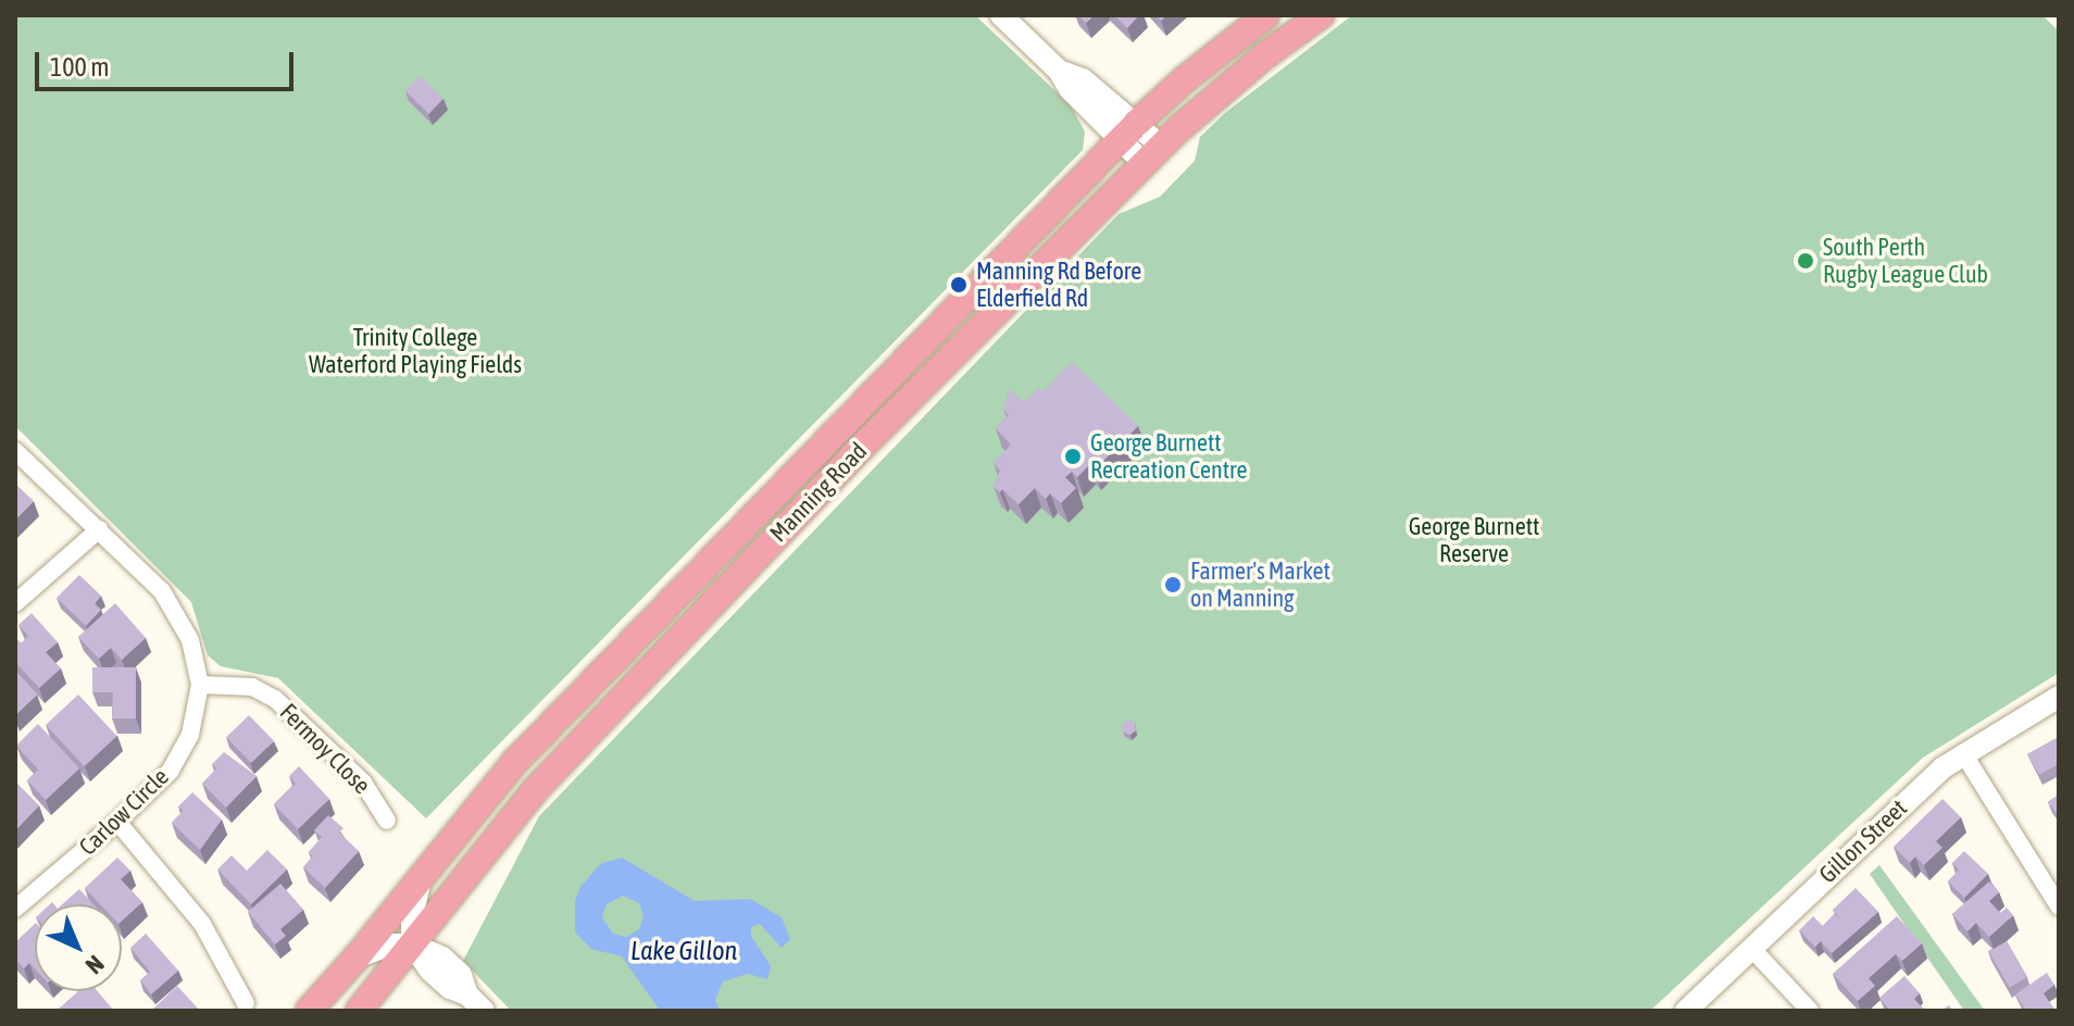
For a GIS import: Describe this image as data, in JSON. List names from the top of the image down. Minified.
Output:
{"streets":{"main road":["Manning Road"],"street":["Fermoy Close","Carlow Circle","Gillon Street"]},"crossings":[["Fermoy Close","Carlow Circle"]],"water":["Lake Gillon"],"parks":["Trinity College Waterford Playing Fields","George Burnett Reserve"],"places":["South Perth Rugby League Club","Manning Rd Before Elderfield Rd","George Burnett Recreation Centre","Farmer's Market on Manning"],"scale_bar":"100 m","north":"bottom right"}
